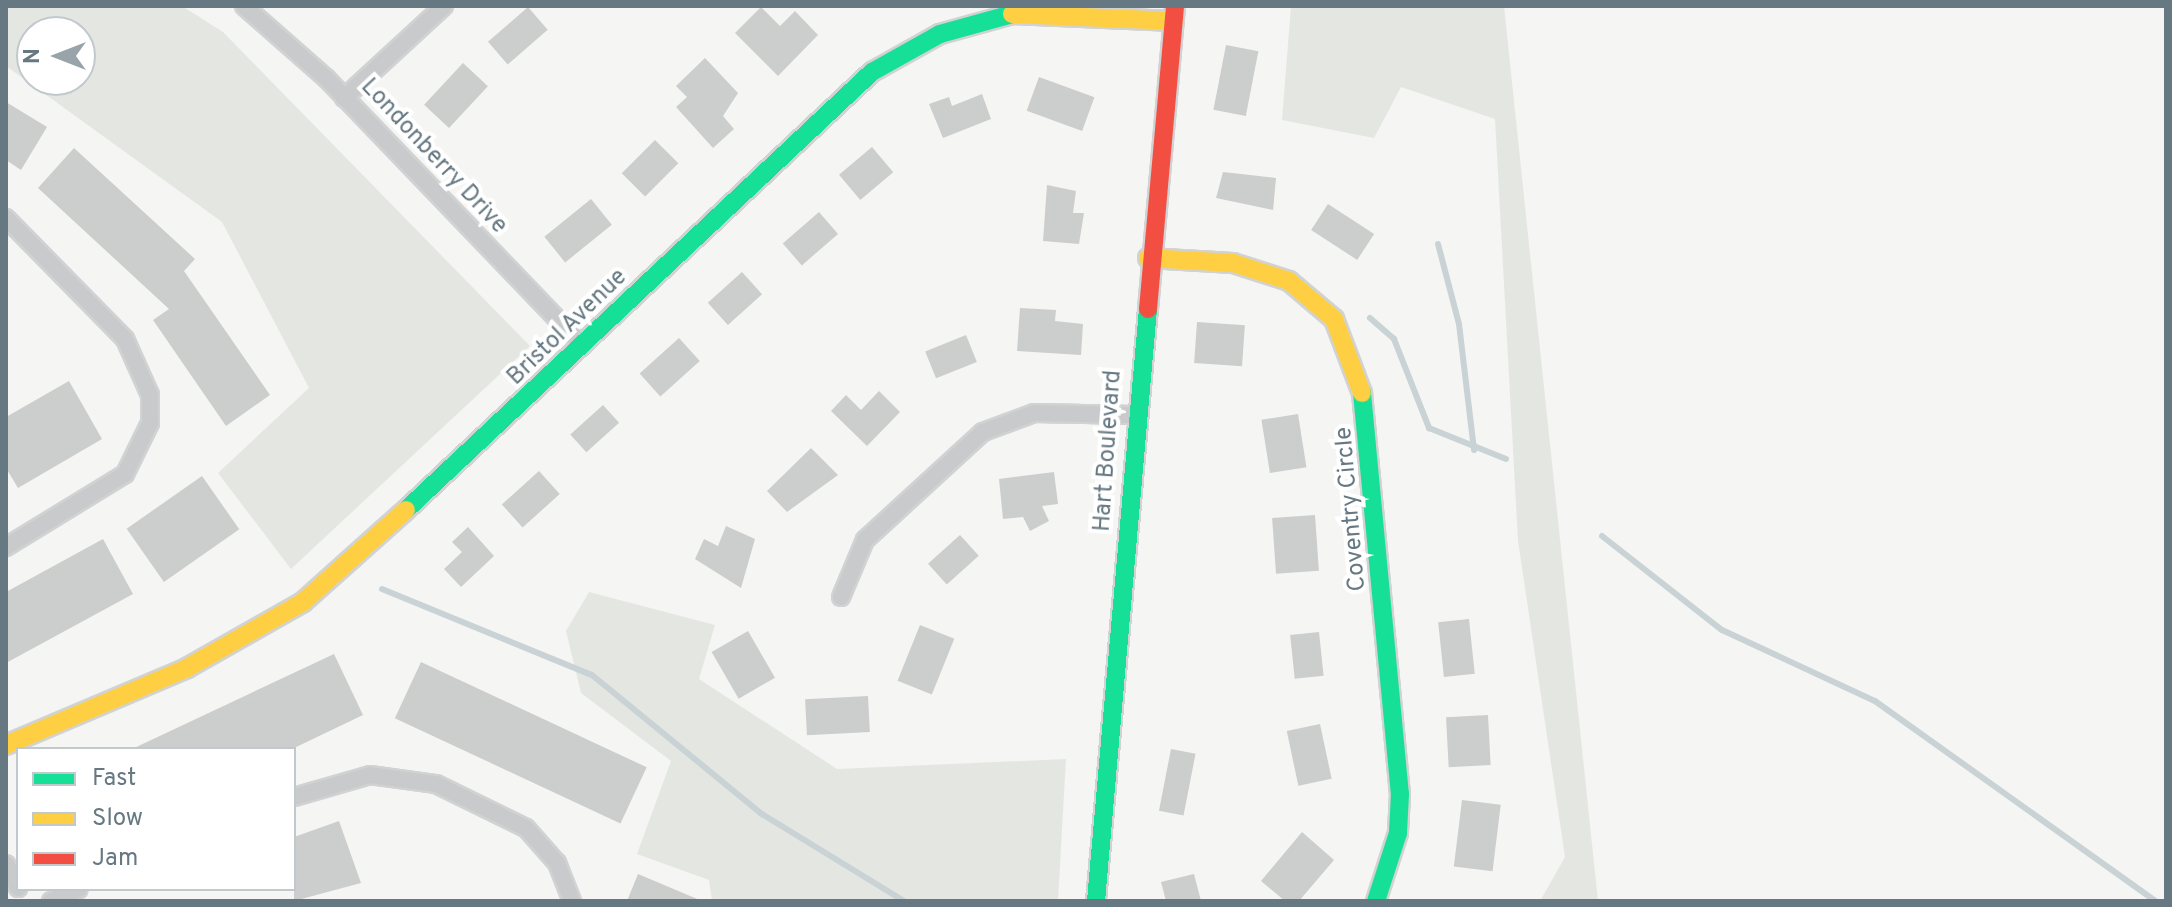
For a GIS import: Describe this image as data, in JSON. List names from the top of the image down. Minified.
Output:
{"streets":{"street":["Londonberry Drive","Bristol Avenue","Hart Boulevard","Coventry Circle"]},"crossings":[["Londonberry Drive","Bristol Avenue"],["Bristol Avenue","Hart Boulevard"],["Hart Boulevard","Coventry Circle"]],"legend":["Fast","Slow","Jam"],"north":"left"}
